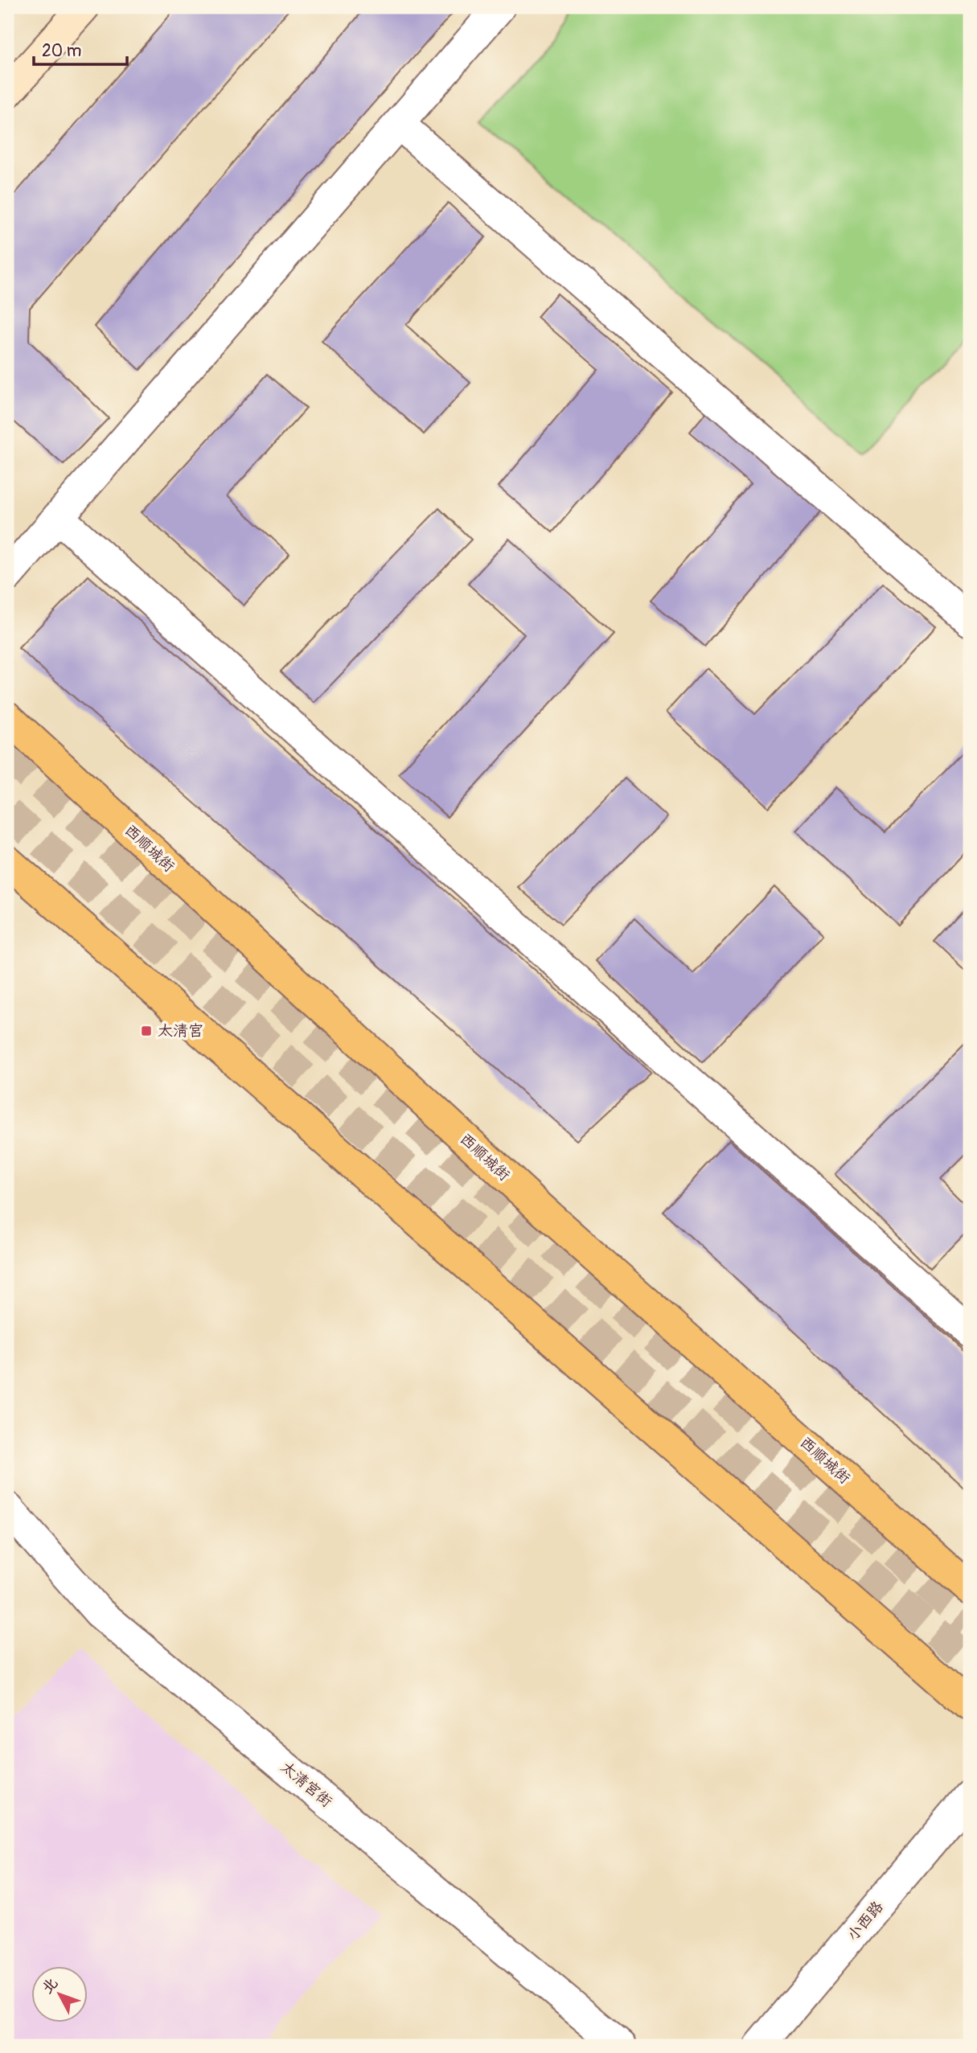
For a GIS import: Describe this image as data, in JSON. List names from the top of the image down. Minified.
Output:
{"streets":{"main road":["西顺城街"],"street":["太清宫街","小西路"]},"places":{"transit":["太清宫"]},"scale_bar":"20 m","north":"top left"}
